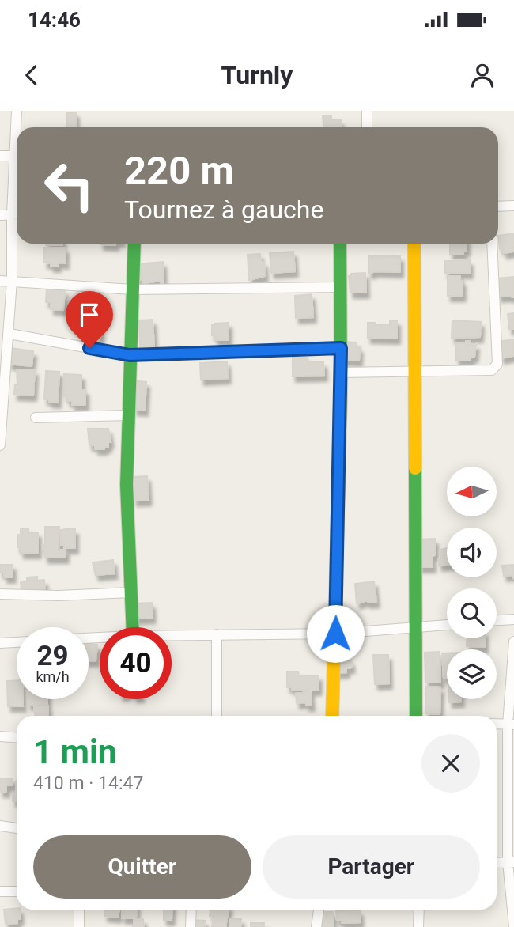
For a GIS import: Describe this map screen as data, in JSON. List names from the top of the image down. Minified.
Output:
{"north":"left","page":{"status":"14:46","header":"Turnly","turn":["220 m","Tournez à gauche"],"speed":"29 km/h","limit":"40","heading":["1 min","410 m · 14:47"],"buttons":["Quitter","Partager"]}}
